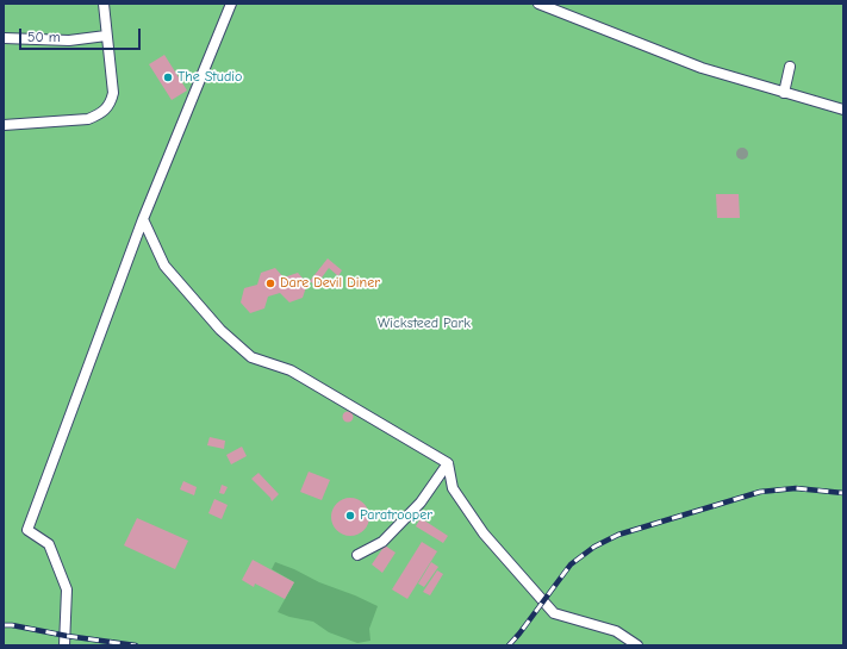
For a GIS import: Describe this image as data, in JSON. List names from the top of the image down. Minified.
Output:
{"parks":["Wicksteed Park"],"places":["The Studio","Dare Devil Diner","Paratrooper"],"scale_bar":"50 m"}
